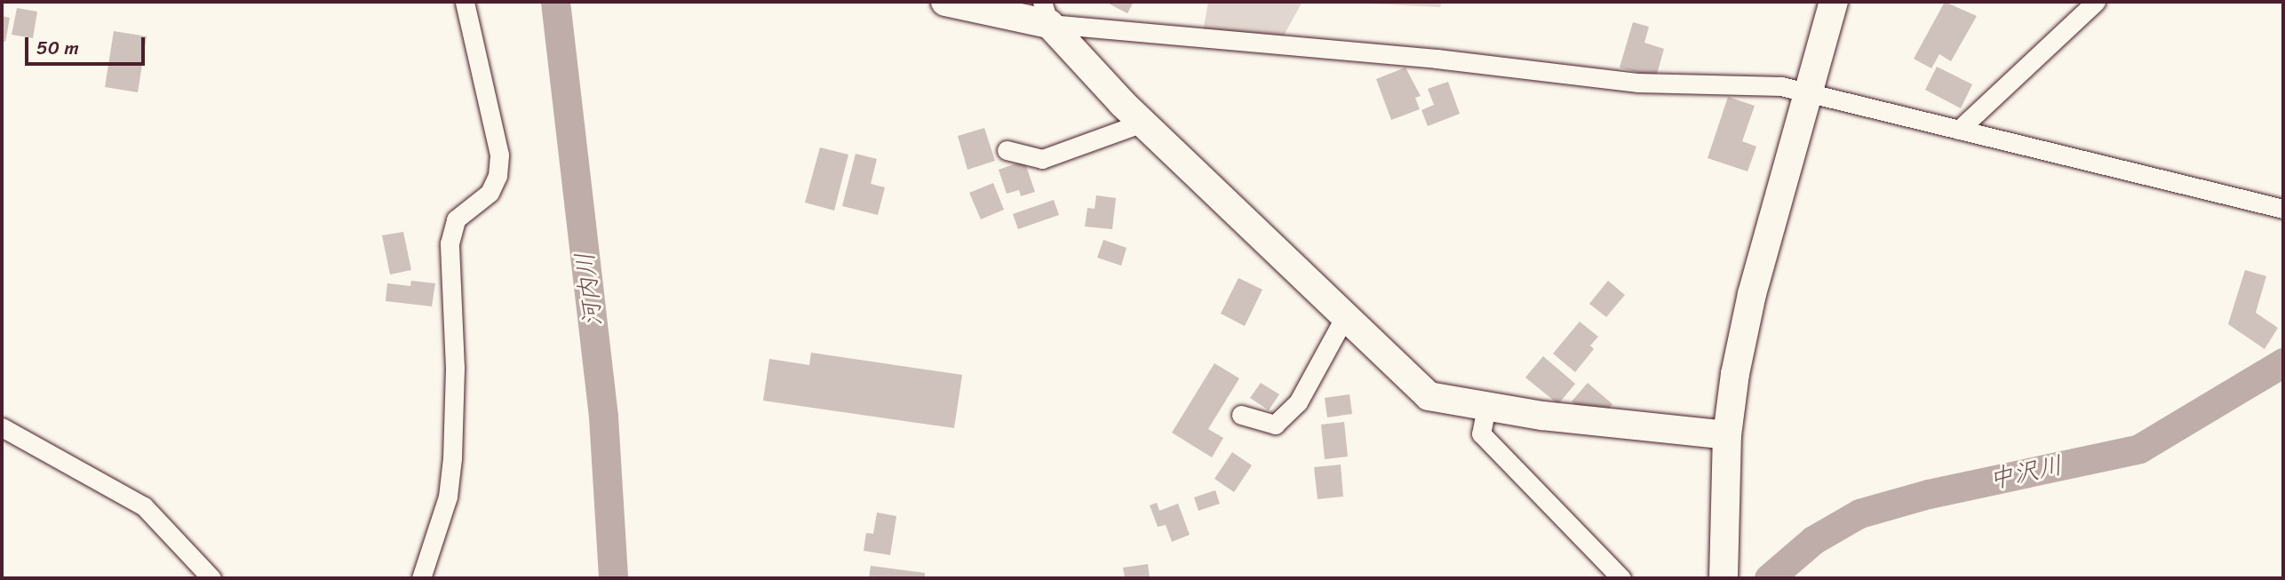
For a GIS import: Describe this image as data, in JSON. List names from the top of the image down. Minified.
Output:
{"water":["河内川","中沢川"],"scale_bar":"50 m"}
